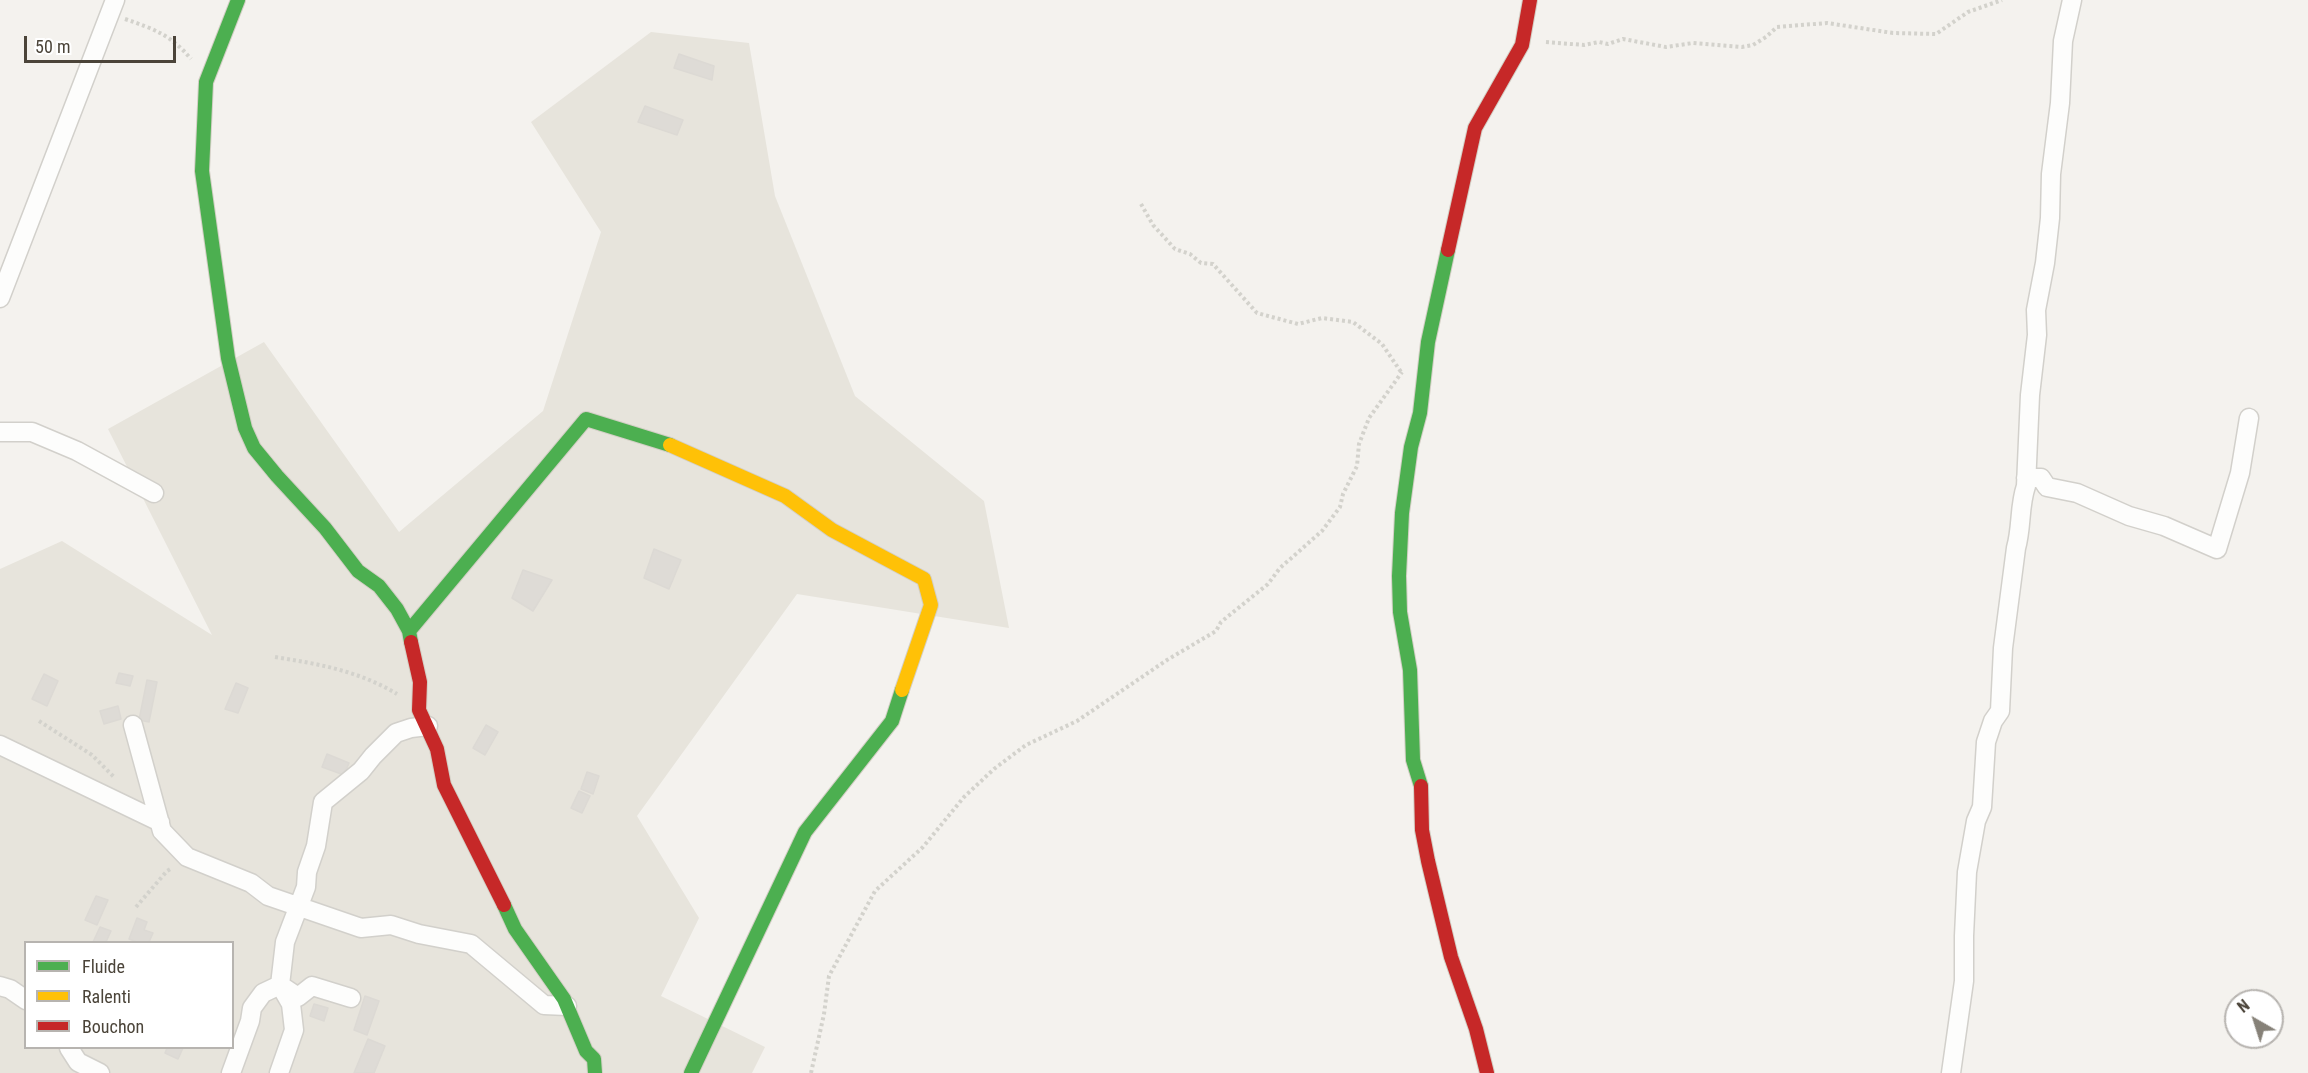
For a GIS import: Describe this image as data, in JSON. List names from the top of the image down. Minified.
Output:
{"legend":["Fluide","Ralenti","Bouchon"],"scale_bar":"50 m","north":"top left"}
